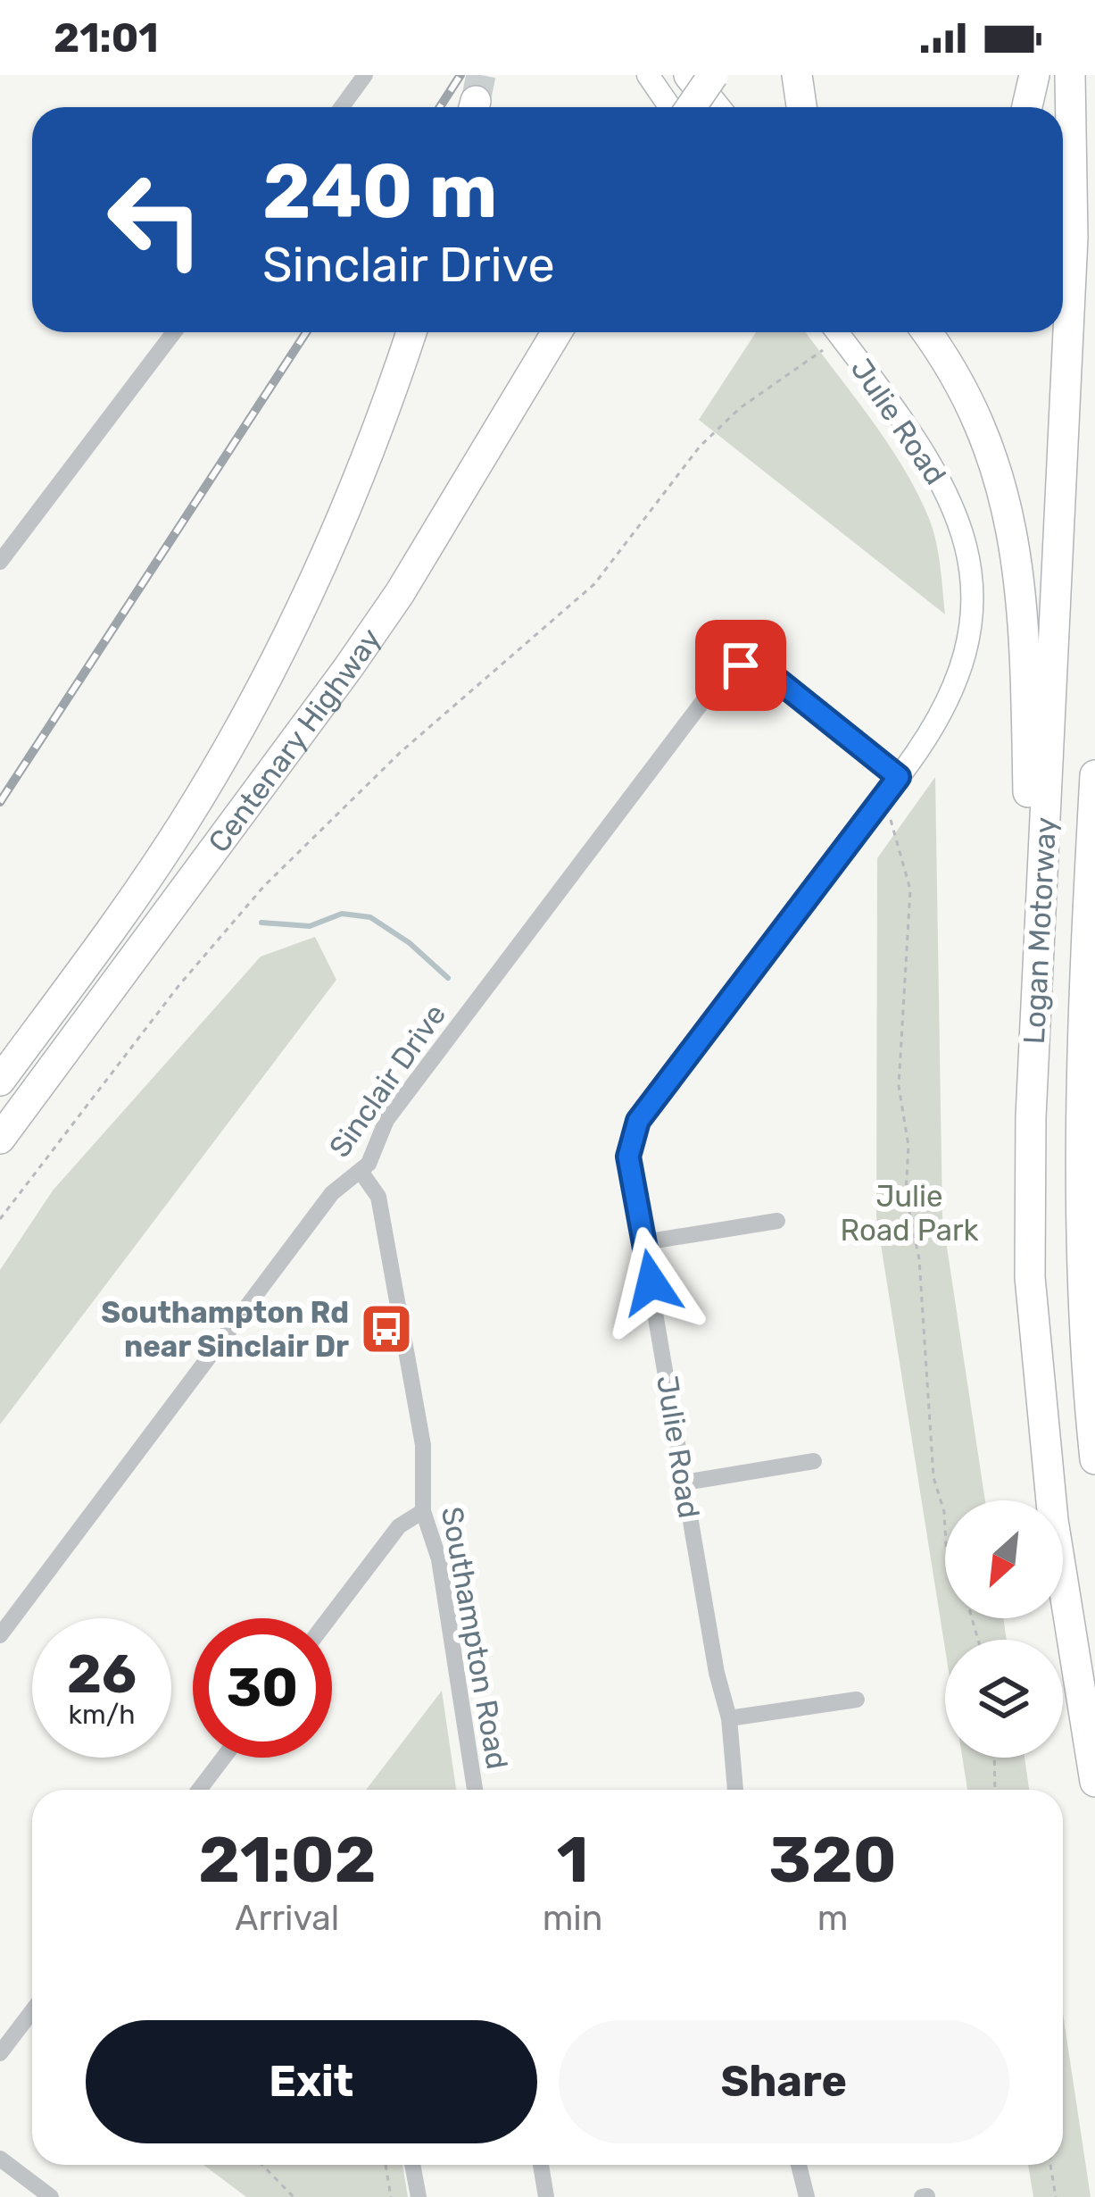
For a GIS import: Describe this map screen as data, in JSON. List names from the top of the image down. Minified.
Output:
{"streets":{"highway":["Centenary Highway","Logan Motorway"],"street":["Julie Road","Sinclair Drive","Southampton Road"]},"crossings":[["Julie Road","Sinclair Drive"],["Sinclair Drive","Southampton Road"]],"parks":["Julie Road Park"],"places":{"bus stop":["Southampton Rd near Sinclair Dr"]},"north":"bottom left","page":{"status":"21:01","turn":["240 m","Sinclair Drive"],"speed":"26 km/h","limit":"30","eta":["21:02","Arrival","1","min","320","m"],"buttons":["Exit","Share"]}}
